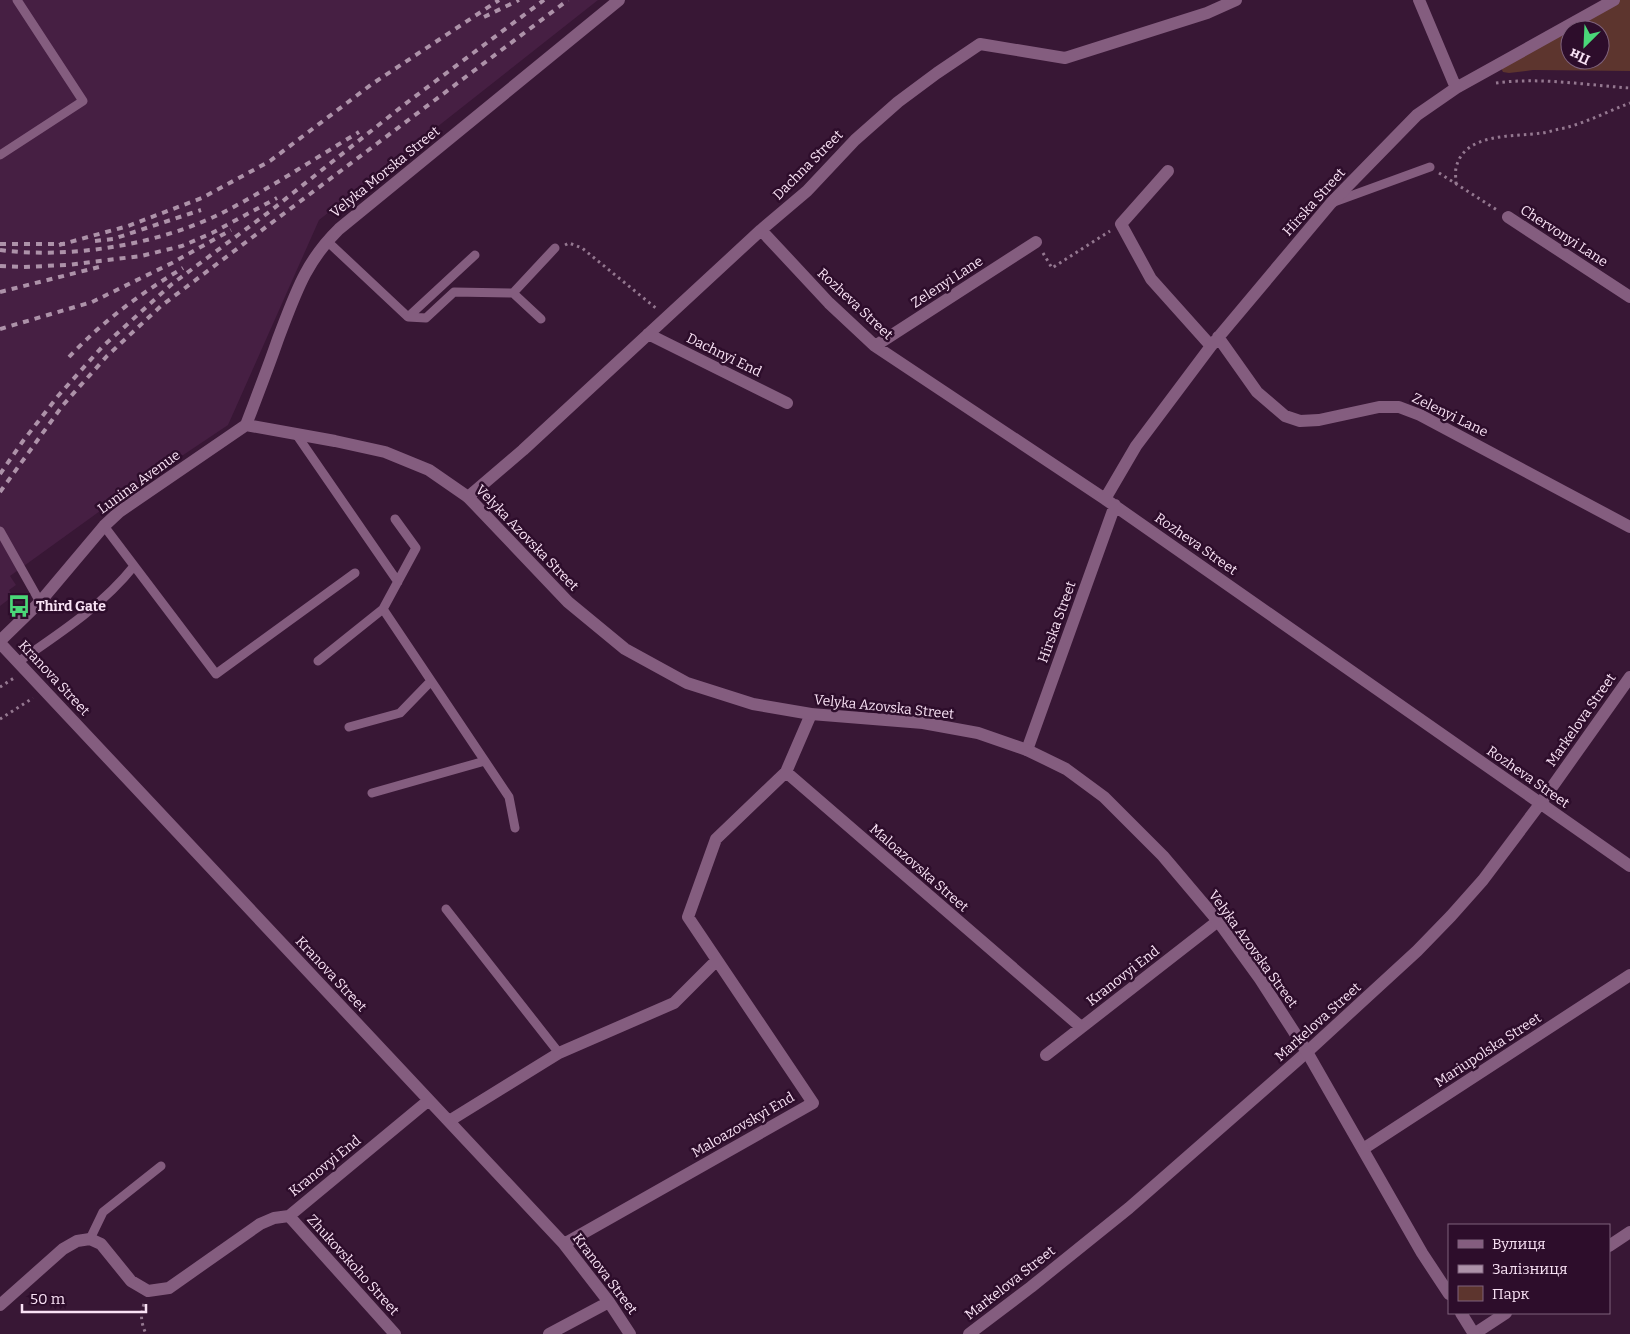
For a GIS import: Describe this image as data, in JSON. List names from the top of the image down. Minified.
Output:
{"streets":{"street":["Dachna Street","Velyka Morska Street","Hirska Street","Chervonyi Lane","Zelenyi Lane","Rozheva Street","Dachnyi End","Lunina Avenue","Velyka Azovska Street","Kranova Street","Markelova Street","Maloazovska Street","Kranovyi End","Mariupolska Street","Maloazovskyi End","Zhukovskoho Street"]},"crossings":[["Dachna Street","Rozheva Street"],["Dachna Street","Dachnyi End"],["Dachna Street","Velyka Azovska Street"],["Velyka Morska Street","Lunina Avenue"],["Velyka Morska Street","Velyka Azovska Street"],["Hirska Street","Zelenyi Lane"],["Hirska Street","Rozheva Street"],["Hirska Street","Velyka Azovska Street"],["Zelenyi Lane","Rozheva Street"],["Rozheva Street","Markelova Street"],["Lunina Avenue","Velyka Azovska Street"],["Lunina Avenue","Kranova Street"],["Velyka Azovska Street","Markelova Street"],["Velyka Azovska Street","Kranovyi End"],["Velyka Azovska Street","Mariupolska Street"],["Kranova Street","Kranovyi End"],["Kranova Street","Maloazovskyi End"],["Maloazovska Street","Kranovyi End"],["Maloazovska Street","Maloazovskyi End"],["Kranovyi End","Zhukovskoho Street"]],"places":{"bus stop":["Third Gate"]},"legend":["Вулиця","Залізниця","Парк"],"scale_bar":"50 m","north":"bottom left"}
